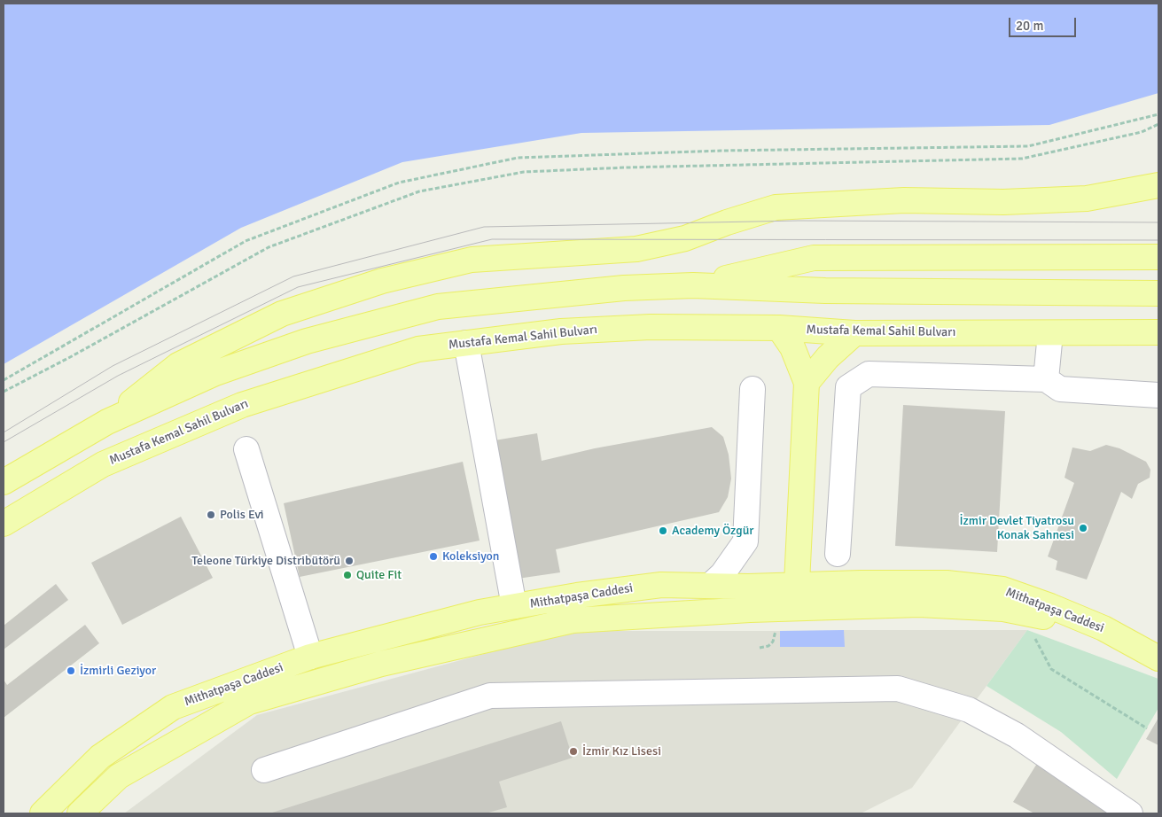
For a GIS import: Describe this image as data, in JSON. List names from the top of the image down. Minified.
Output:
{"streets":{"main road":["Mustafa Kemal Sahil Bulvarı","Mithatpaşa Caddesi"]},"places":["Polis Evi","İzmir Devlet Tiyatrosu Konak Sahnesi","Academy Özgür","Koleksiyon","Teleone Türkiye Distribütörü","Quite Fit","İzmirli Geziyor","İzmir Kız Lisesi"],"scale_bar":"20 m"}
